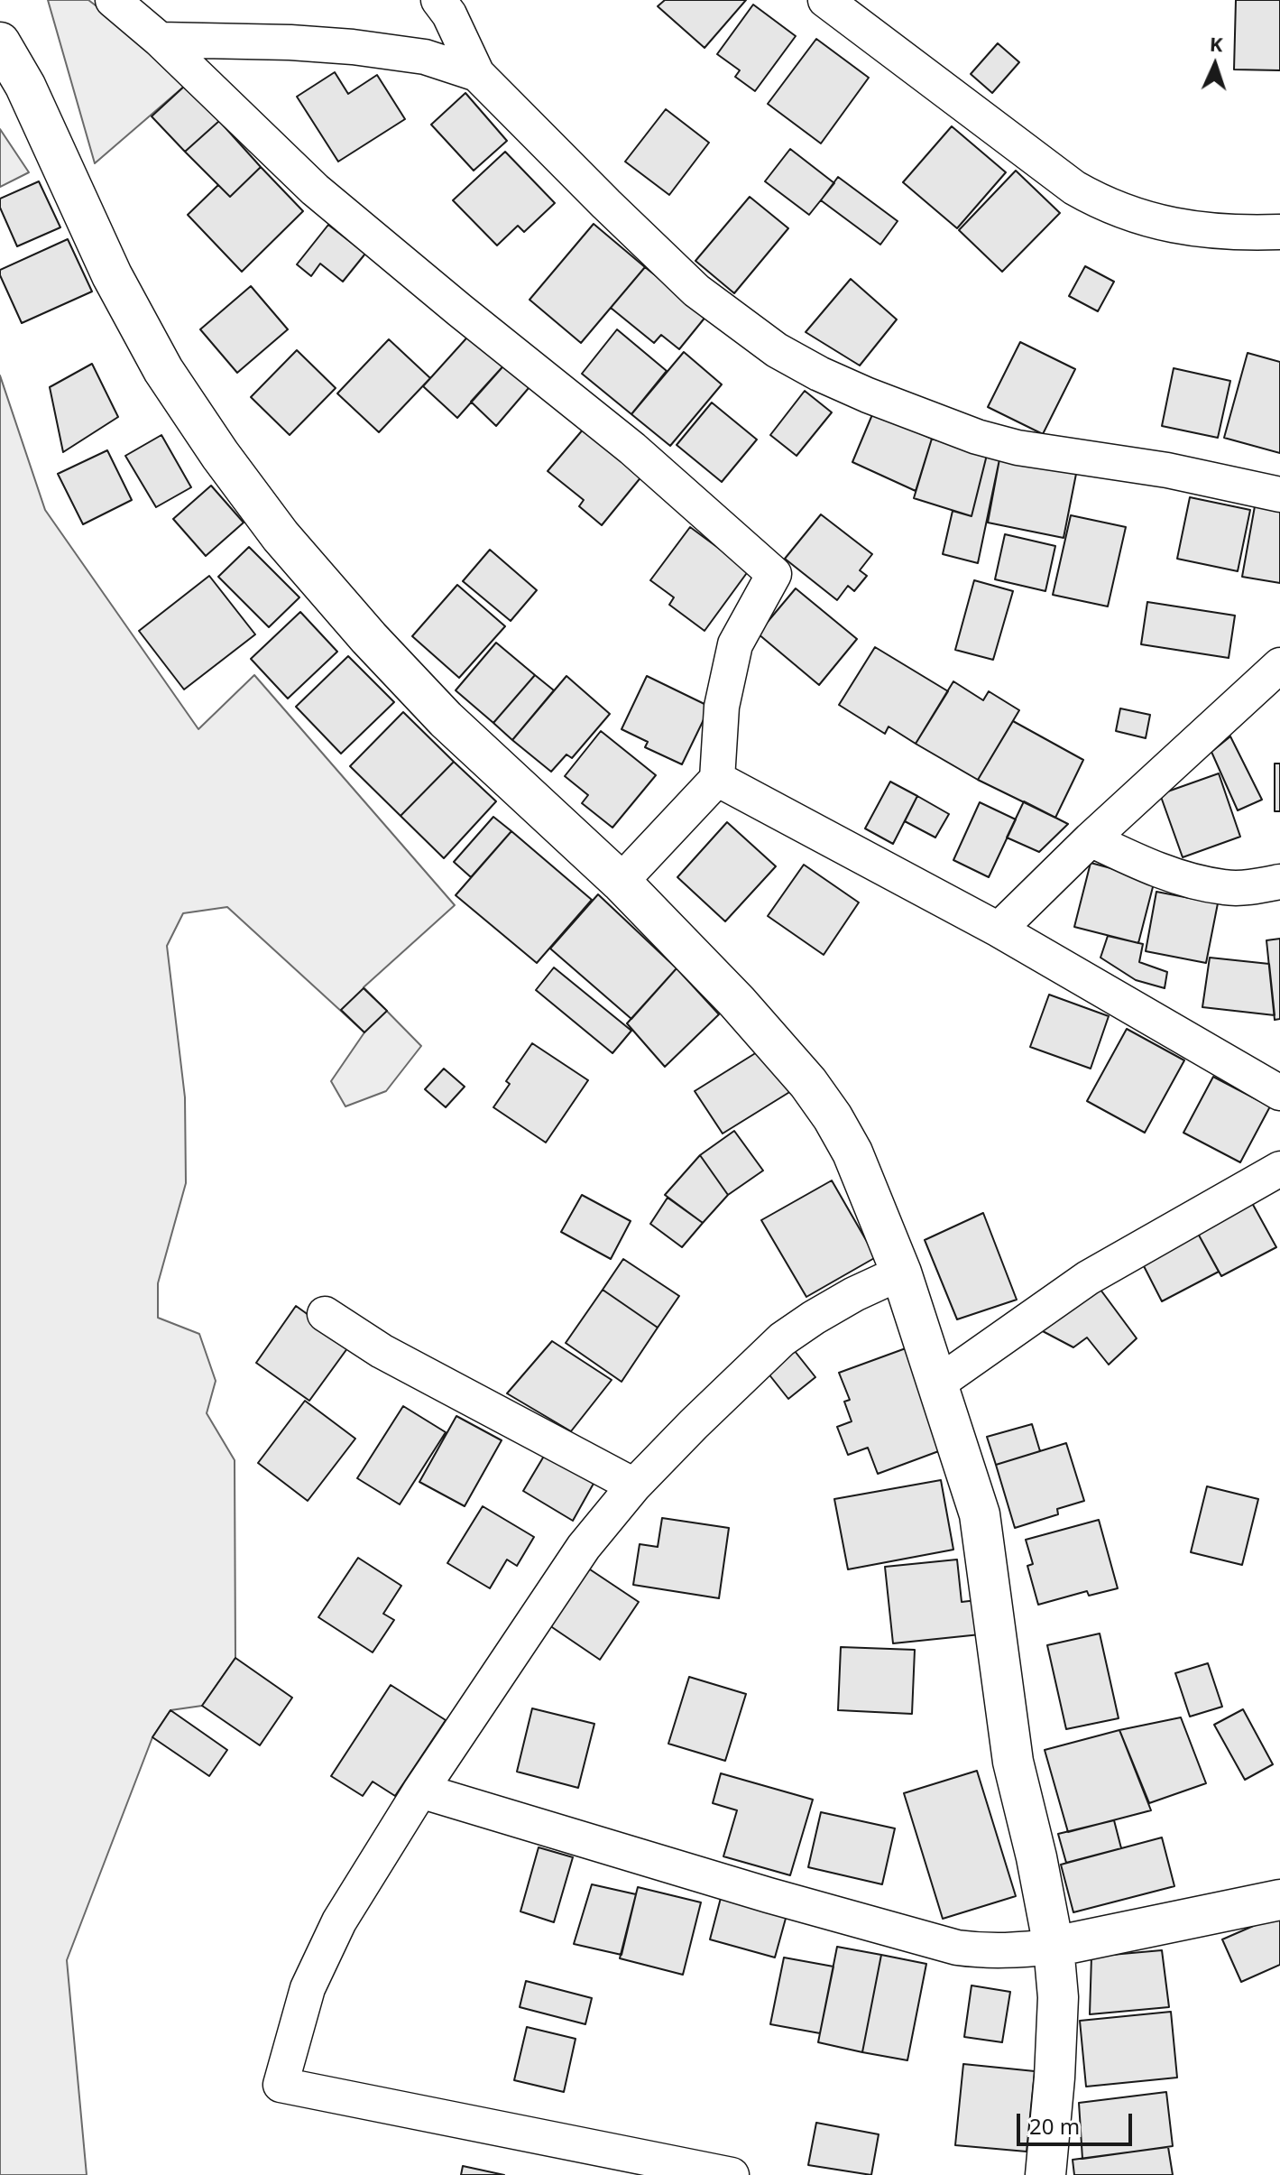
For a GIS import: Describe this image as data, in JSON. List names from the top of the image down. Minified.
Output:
{"scale_bar":"20 m","north":"top"}
